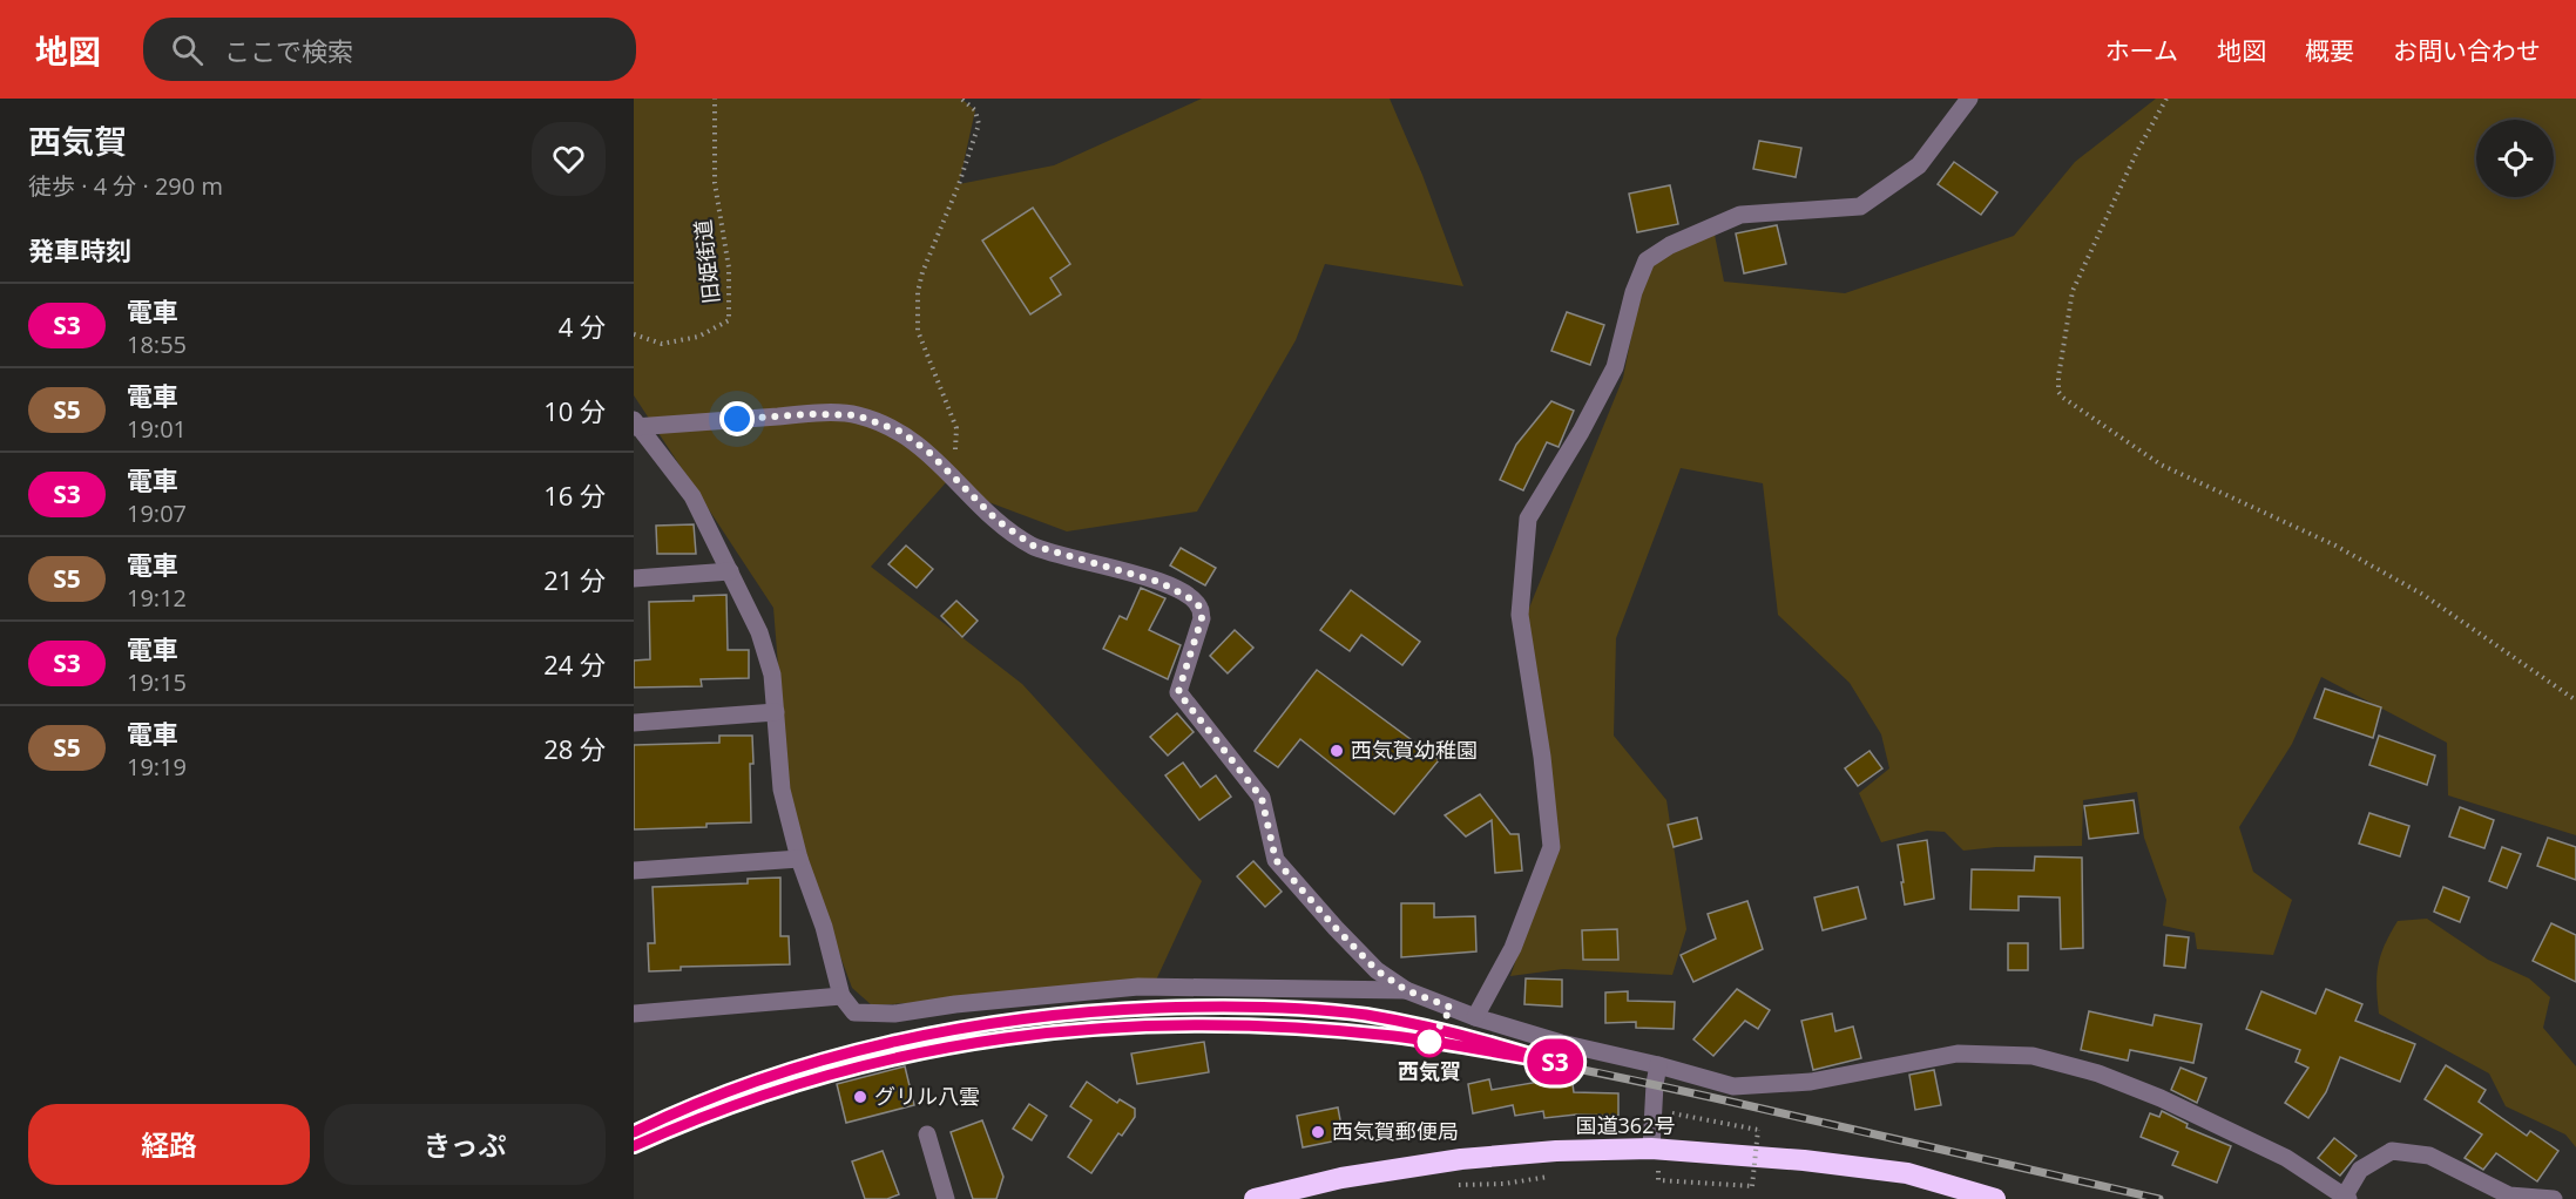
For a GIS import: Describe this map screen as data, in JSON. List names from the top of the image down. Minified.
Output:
{"streets":{"highway":["国道362号"],"path":["旧姫街道"]},"places":["西気賀幼稚園","西気賀","グリル八雲","西気賀郵便局"],"page":{"header":"地図","search":"ここで検索","nav":["ホーム","地図","概要","お問い合わせ"],"heading":[["西気賀","徒歩 · 4 分 · 290 m"],"発車時刻"],"on_map":"S3","list":[{"mark":"S3","name":"電車","note":"18:55","value":"4 分"},{"mark":"S5","name":"電車","note":"19:01","value":"10 分"},{"mark":"S3","name":"電車","note":"19:07","value":"16 分"},{"mark":"S5","name":"電車","note":"19:12","value":"21 分"},{"mark":"S3","name":"電車","note":"19:15","value":"24 分"},{"mark":"S5","name":"電車","note":"19:19","value":"28 分"}],"buttons":["経路","きっぷ"]}}
